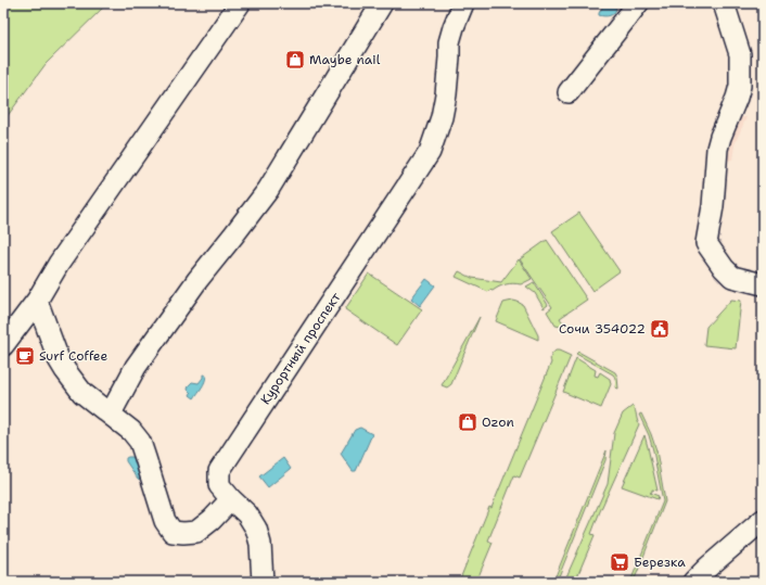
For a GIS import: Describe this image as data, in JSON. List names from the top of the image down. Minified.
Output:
{"streets":{"street":["Курортный проспект"]},"places":{"shop":["Maybe nail","Ozon"],"public building":["Сочи 354022"],"cafe":["Surf Coffee"],"supermarket":["Березка"]}}
